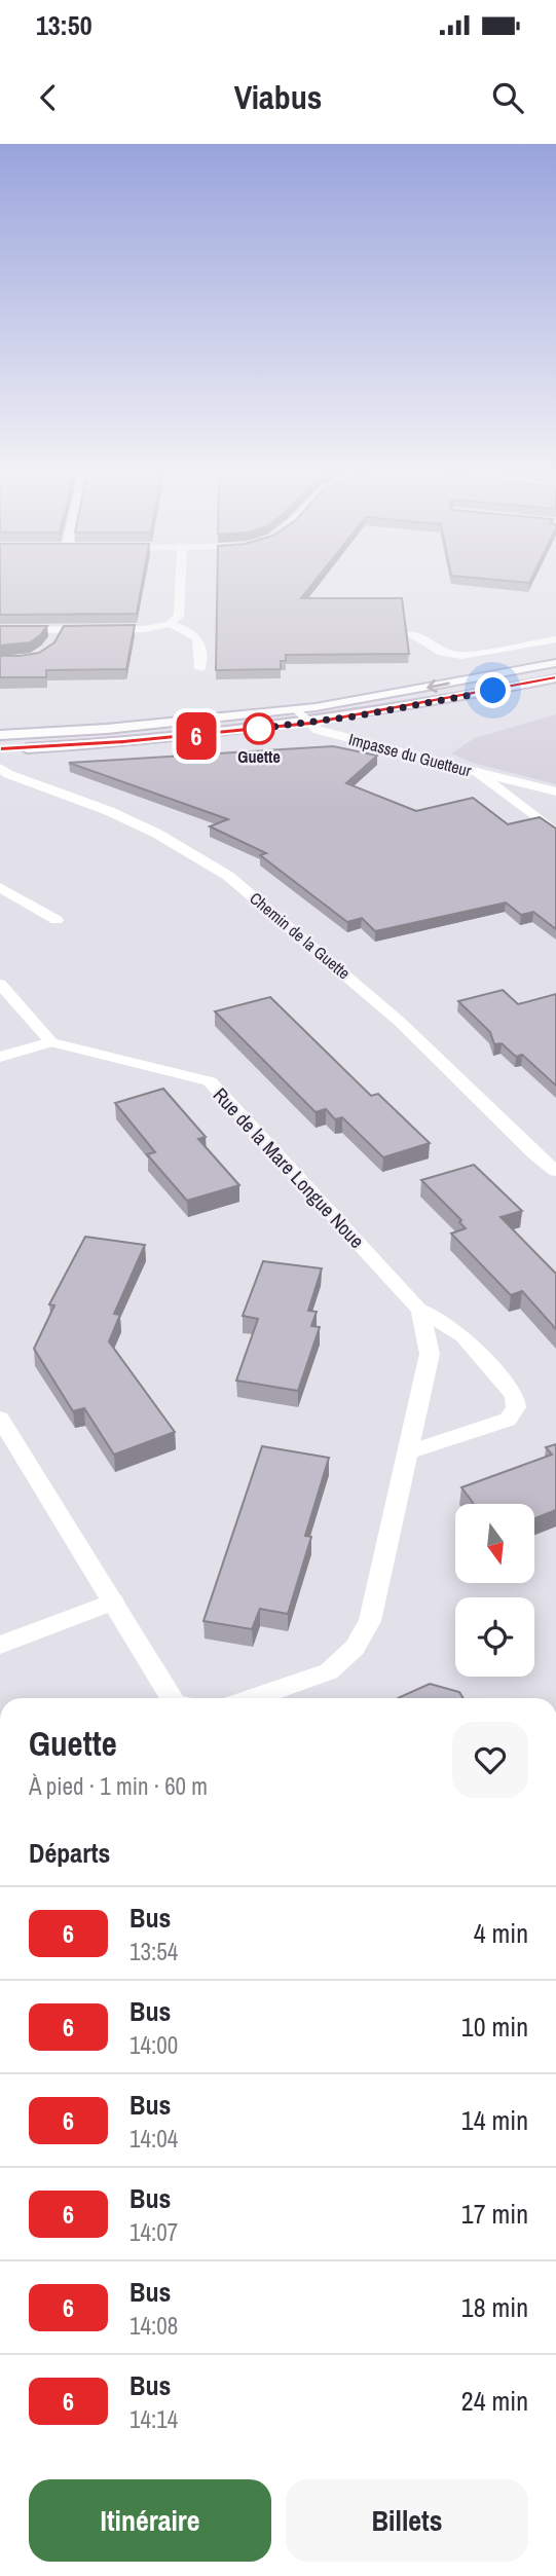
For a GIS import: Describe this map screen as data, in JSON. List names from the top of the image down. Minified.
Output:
{"streets":{"street":["Impasse du Guetteur","Chemin de la Guette","Rue de la Mare Longue Noue"]},"places":["Guette"],"lines":["bus line 6"],"north":"bottom","page":{"status":"13:50","header":"Viabus","on_map":"6","heading":[["Guette","À pied · 1 min · 60 m"],"Départs"],"list":[{"mark":"6","name":"Bus","note":"13:54","value":"4 min"},{"mark":"6","name":"Bus","note":"14:00","value":"10 min"},{"mark":"6","name":"Bus","note":"14:04","value":"14 min"},{"mark":"6","name":"Bus","note":"14:07","value":"17 min"},{"mark":"6","name":"Bus","note":"14:08","value":"18 min"},{"mark":"6","name":"Bus","note":"14:14","value":"24 min"}],"buttons":["Itinéraire","Billets"]}}
